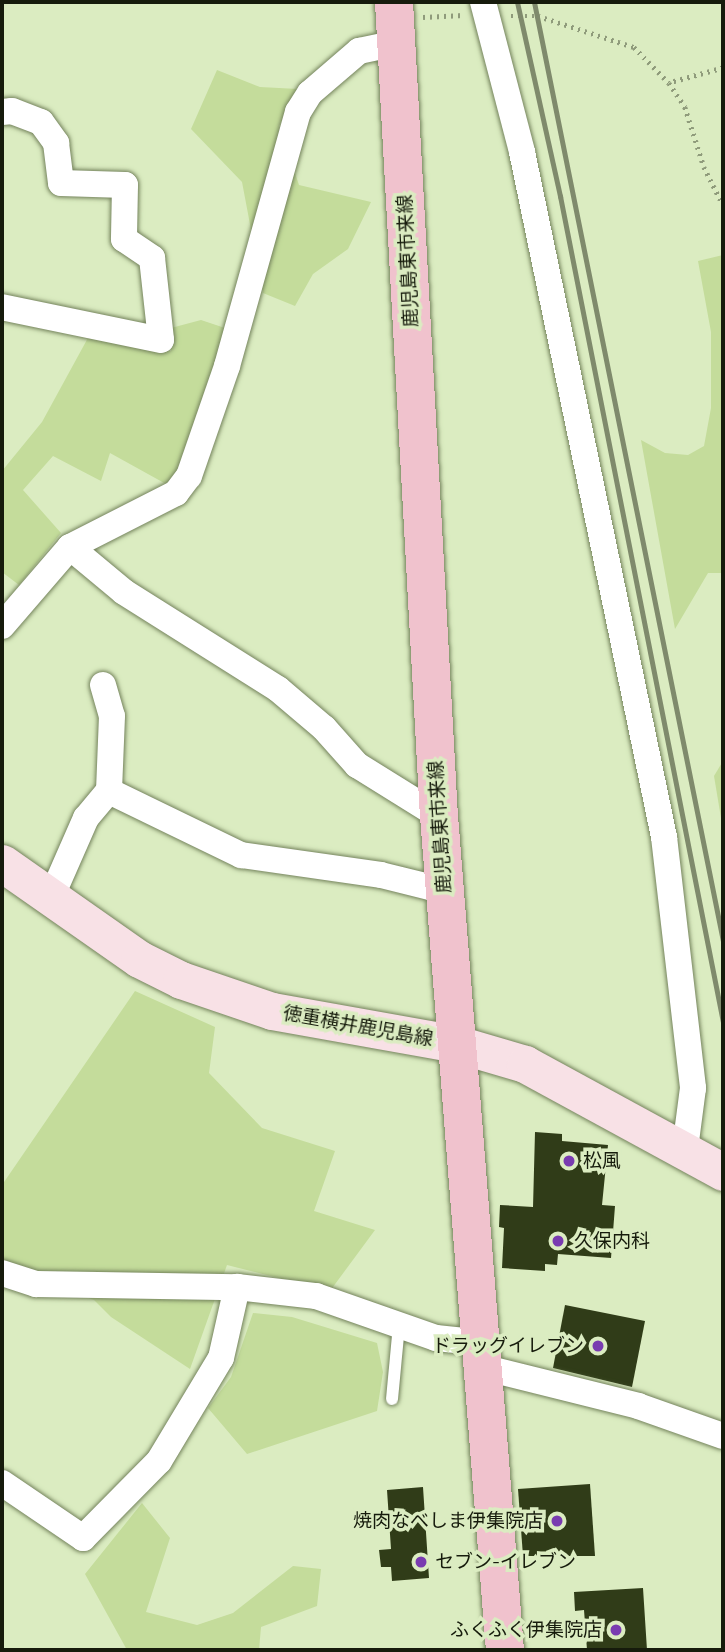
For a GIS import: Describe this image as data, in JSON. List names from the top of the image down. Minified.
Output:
{"streets":{"main road":["鹿児島東市来線","徳重横井鹿児島線"]},"crossings":[["鹿児島東市来線","徳重横井鹿児島線"]],"places":["松風","久保内科","ドラッグイレブン","焼肉なべしま伊集院店","セブン-イレブン","ふくふく伊集院店"]}
